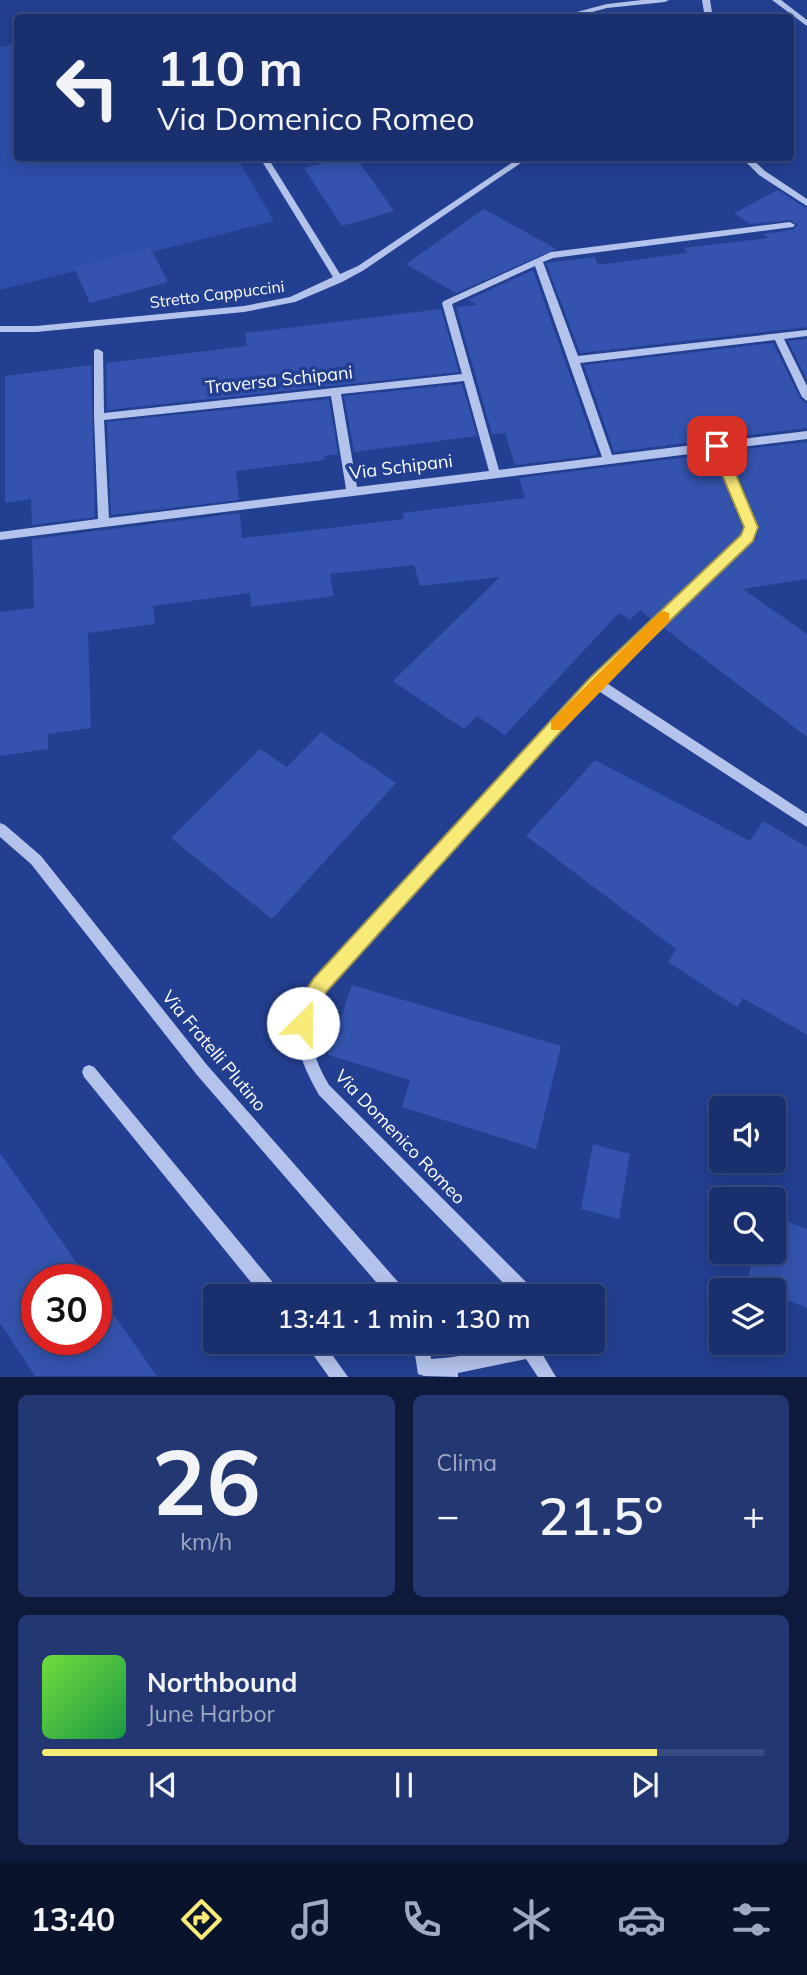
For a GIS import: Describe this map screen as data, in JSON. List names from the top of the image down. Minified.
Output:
{"streets":{"street":["Stretto Cappuccini","Traversa Schipani","Via Schipani","Via Fratelli Plutino","Via Domenico Romeo"]},"crossings":[["Via Schipani","Via Domenico Romeo"]],"page":{"turn":["110 m","Via Domenico Romeo"],"limit":"30","trip":"13:41 · 1 min · 130 m","tile":[["26","km/h"],"Clima"],"heat":["−","21.5°","+"],"song":["Northbound","June Harbor"],"tabs":"13:40"}}
